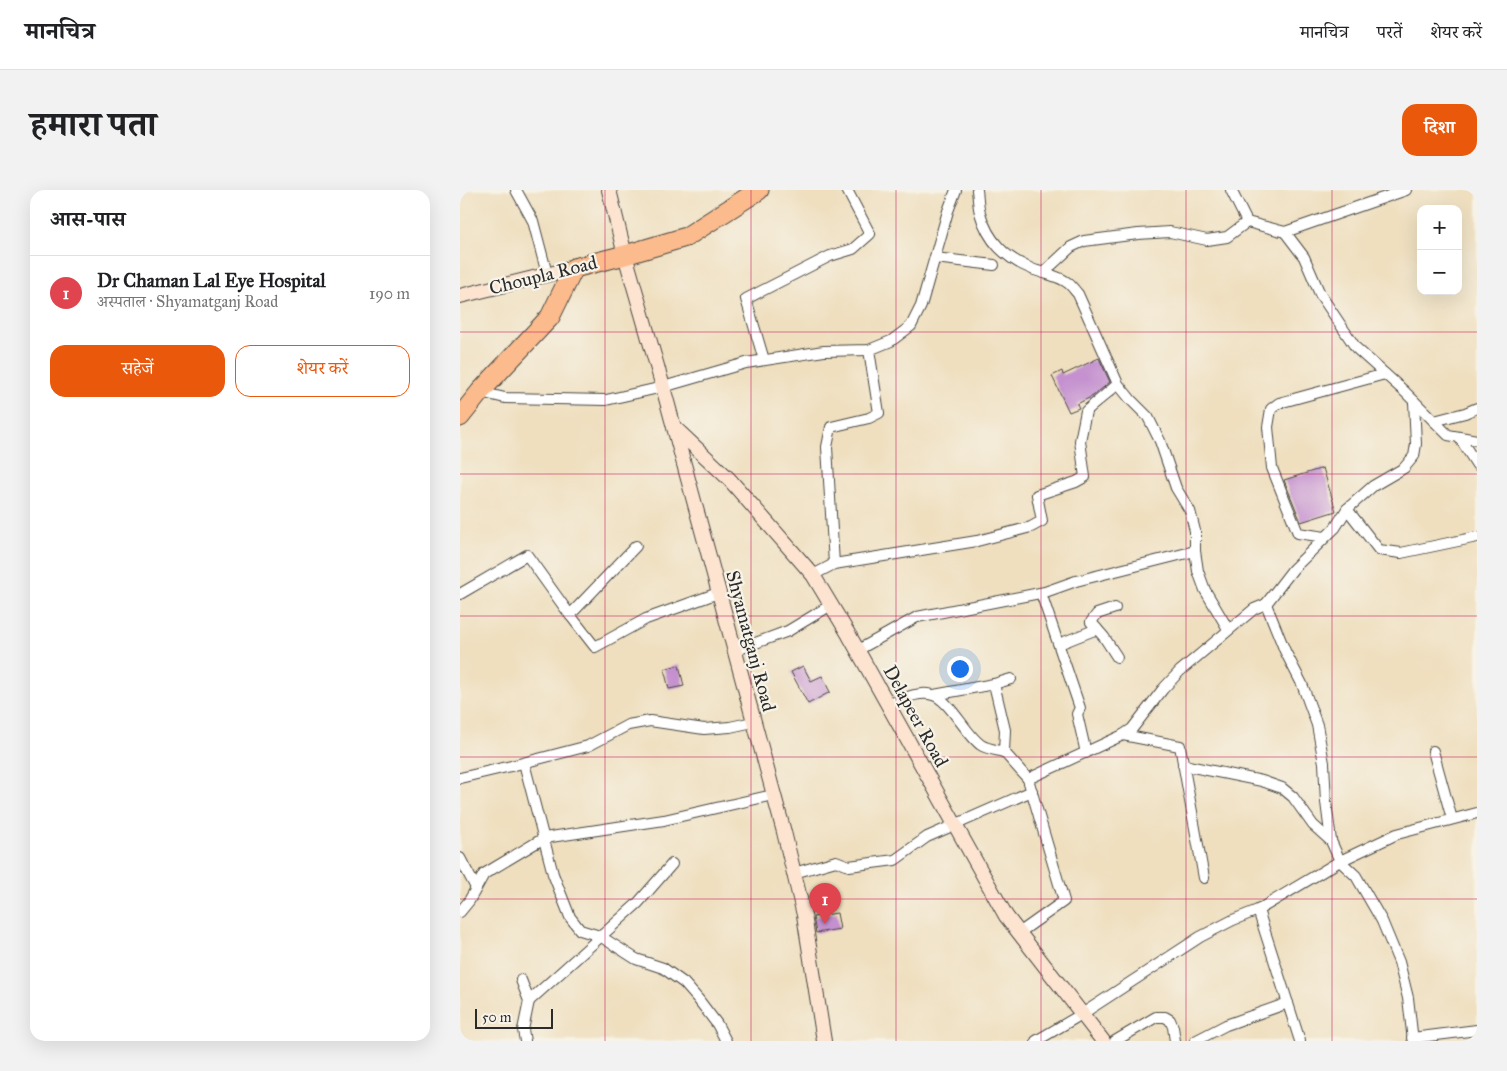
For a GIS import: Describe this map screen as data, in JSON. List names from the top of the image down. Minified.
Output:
{"streets":{"highway":["Choupla Road"],"street":["Shyamatganj Road","Delapeer Road"]},"crossings":[["Choupla Road","Shyamatganj Road"],["Shyamatganj Road","Delapeer Road"]],"scale_bar":"50 m","page":{"header":"मानचित्र","nav":["मानचित्र","परतें","शेयर करें"],"title":"हमारा पता","buttons":["दिशा",["सहेजें","शेयर करें"]],"heading":"आस-पास","map_buttons":["+","−"],"list":[{"mark":"1","name":"Dr Chaman Lal Eye Hospital","note":"अस्पताल · Shyamatganj Road","value":"190 m"}],"pins":"1","scale":"50 m"}}
